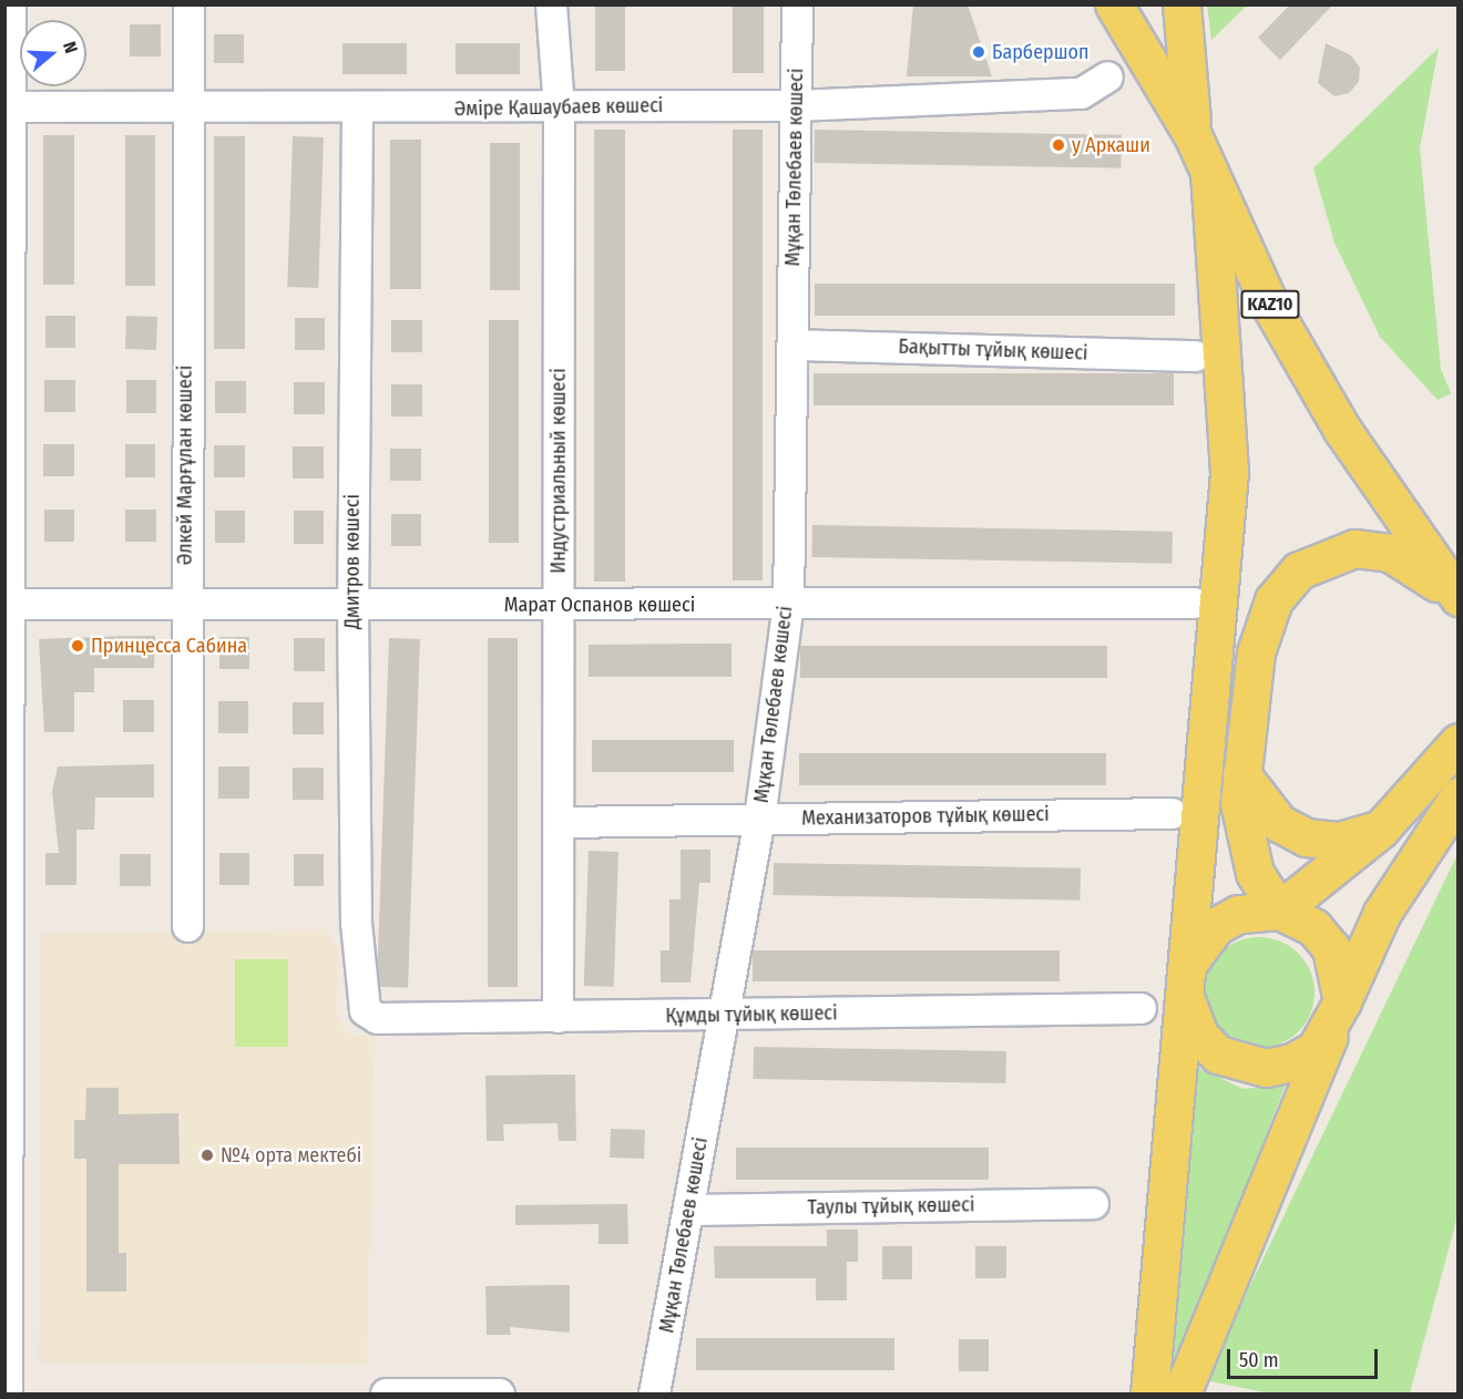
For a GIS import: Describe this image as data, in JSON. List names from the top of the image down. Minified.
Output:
{"streets":{"main road":["KAZ10"],"street":["Әміре Қашаубаев көшесі","Мұқан Төлебаев көшесі","Бақытты тұйық көшесі","Әлкей Марғұлан көшесі","Индустриальный көшесі","Дмитров көшесі","Марат Оспанов көшесі","Механизаторов тұйық көшесі","Құмды тұйық көшесі","Таулы тұйық көшесі"]},"crossings":[["Әміре Қашаубаев көшесі","Мұқан Төлебаев көшесі"],["Әміре Қашаубаев көшесі","Әлкей Марғұлан көшесі"],["Әміре Қашаубаев көшесі","Индустриальный көшесі"],["Әміре Қашаубаев көшесі","Дмитров көшесі"],["Мұқан Төлебаев көшесі","Бақытты тұйық көшесі"],["Мұқан Төлебаев көшесі","Марат Оспанов көшесі"],["Мұқан Төлебаев көшесі","Механизаторов тұйық көшесі"],["Мұқан Төлебаев көшесі","Құмды тұйық көшесі"],["Мұқан Төлебаев көшесі","Таулы тұйық көшесі"],["Әлкей Марғұлан көшесі","Марат Оспанов көшесі"],["Индустриальный көшесі","Марат Оспанов көшесі"],["Индустриальный көшесі","Механизаторов тұйық көшесі"],["Индустриальный көшесі","Құмды тұйық көшесі"],["Дмитров көшесі","Марат Оспанов көшесі"],["Дмитров көшесі","Құмды тұйық көшесі"]],"places":["Барбершоп","у Аркаши","Принцесса Сабина","№4 орта мектебі"],"scale_bar":"50 m","north":"right"}
